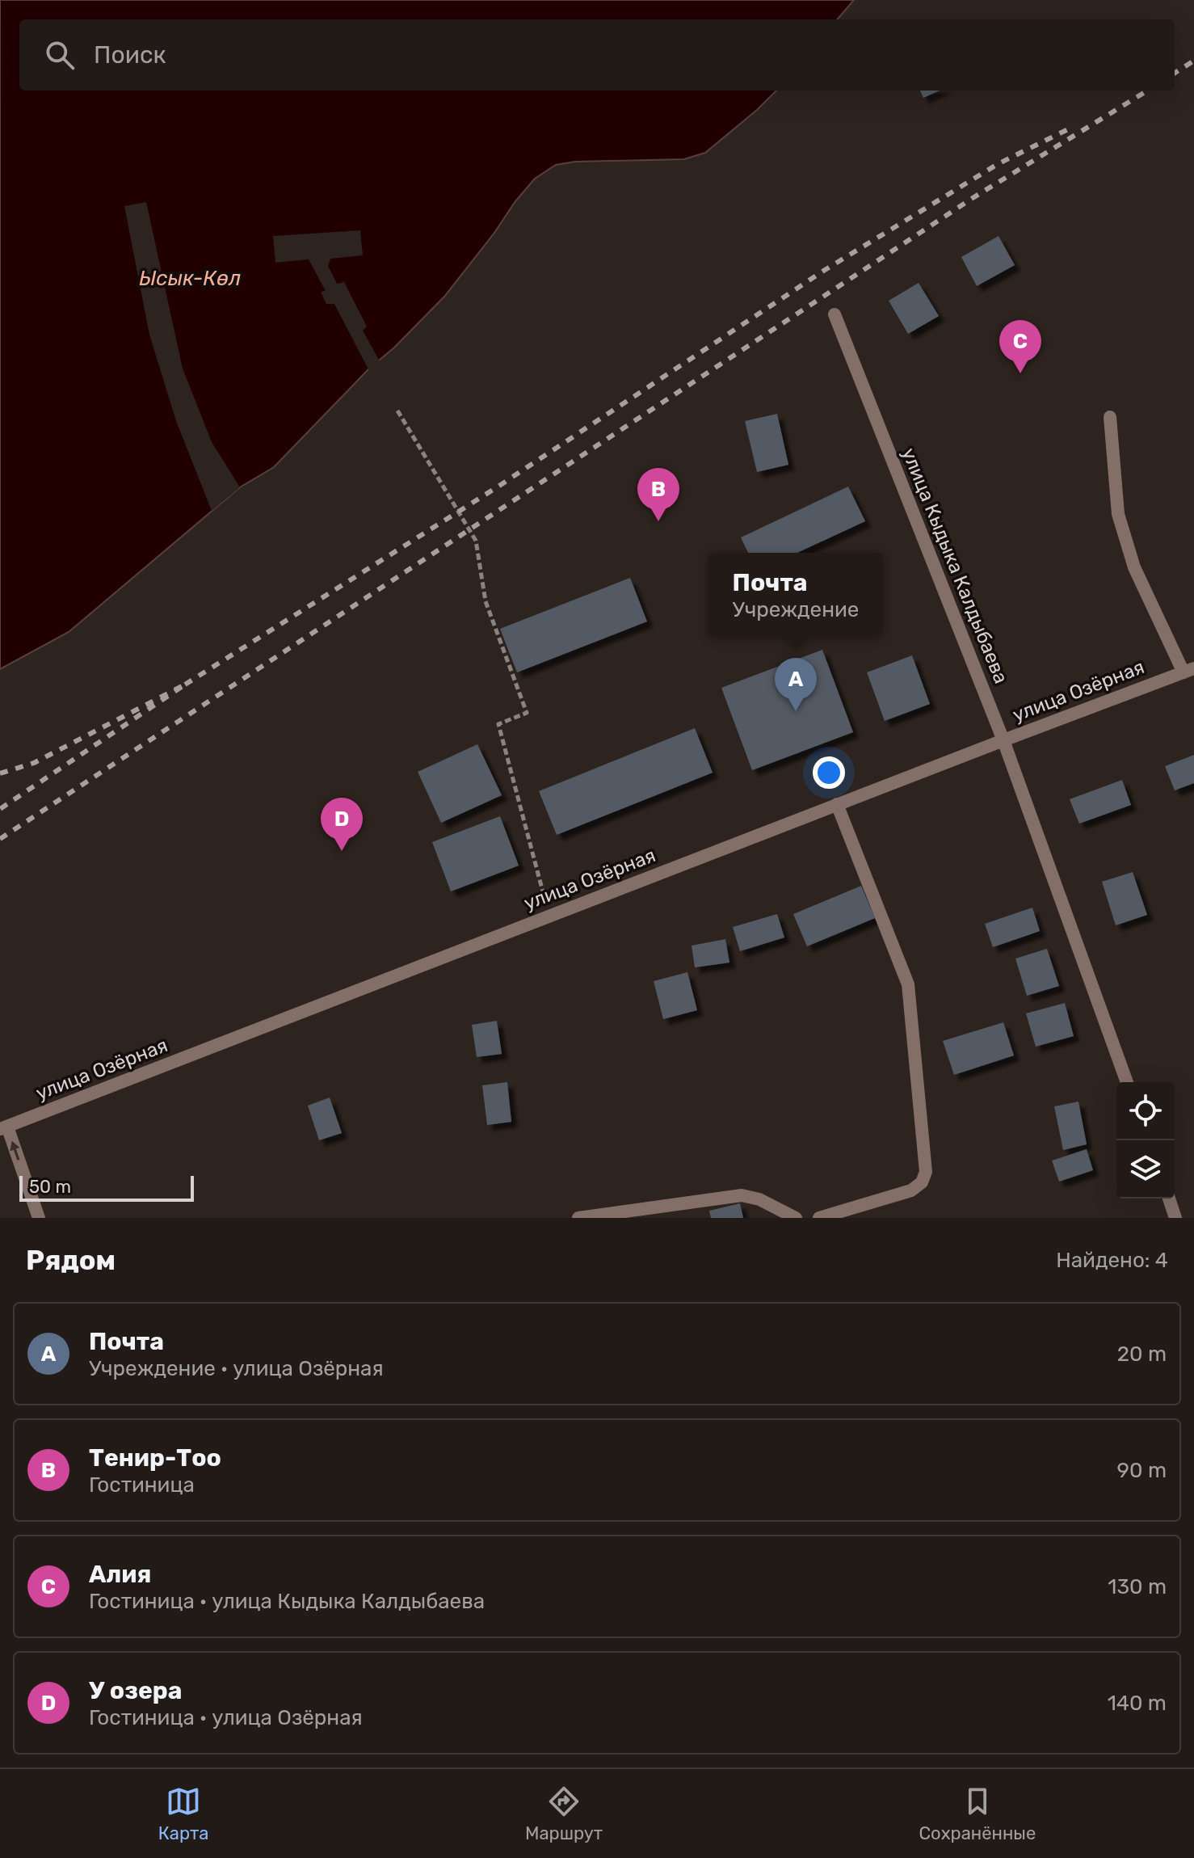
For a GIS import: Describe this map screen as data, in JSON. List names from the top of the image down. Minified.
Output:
{"streets":{"street":["улица Кыдыка Калдыбаева","улица Озёрная"]},"crossings":[["улица Кыдыка Калдыбаева","улица Озёрная"]],"water":["Ысык-Көл"],"scale_bar":"50 m","page":{"search":"Поиск","pins":["C","B","A","D"],"popup":["Почта","Учреждение"],"scale":"50 m","heading":["Рядом","Найдено: 4"],"list":[{"mark":"A","name":"Почта","note":"Учреждение · улица Озёрная","value":"20 m"},{"mark":"B","name":"Тенир-Тоо","note":"Гостиница","value":"90 m"},{"mark":"C","name":"Алия","note":"Гостиница · улица Кыдыка Калдыбаева","value":"130 m"},{"mark":"D","name":"У озера","note":"Гостиница · улица Озёрная","value":"140 m"}],"nav":["Карта","Маршрут","Сохранённые"]}}
